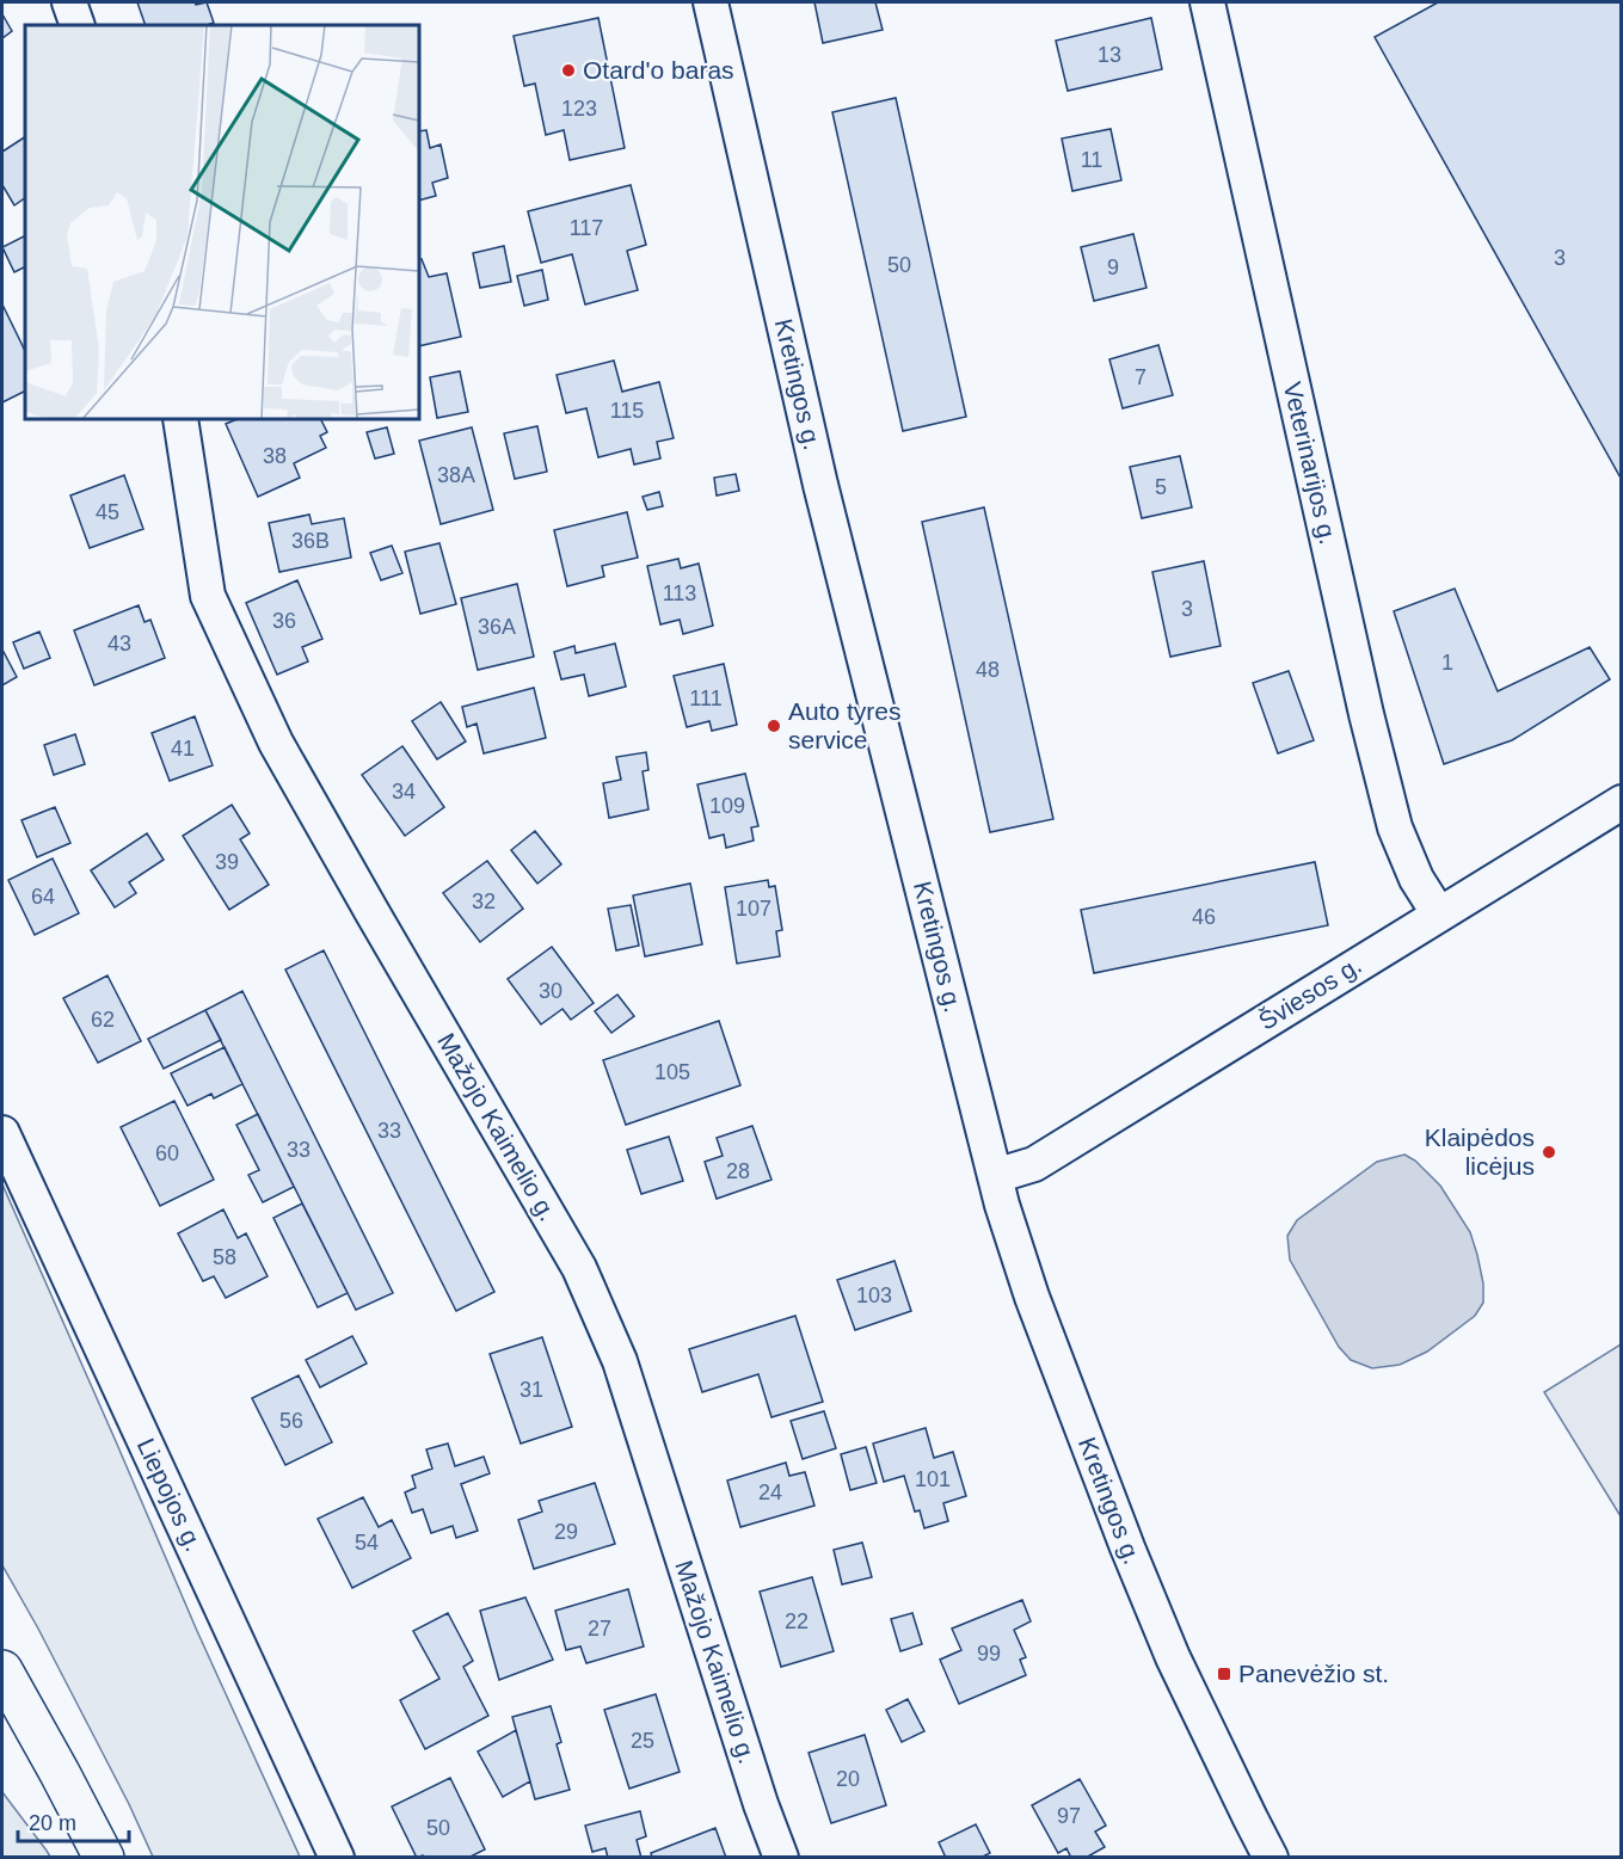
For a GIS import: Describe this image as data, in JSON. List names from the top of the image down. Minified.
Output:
{"streets":{"street":["Kretingos g.","Veterinarijos g.","Šviesos g.","Mažojo Kaimelio g.","Liepojos g."]},"crossings":[["Kretingos g.","Šviesos g."],["Veterinarijos g.","Šviesos g."]],"places":{"other":["Otard'o baras","Auto tyres service","Klaipėdos licėjus"],"transit":["Panevėžio st."]},"house_numbers":["13","123","11","117","3","50","9","7","115","38","38A","5","45","36B","113","3","36","36A","43","1","48","111","41","34","109","39","64","32","107","46","30","62","105","33","33","60","28","58","103","31","56","101","24","29","54","22","27","99","25","20","97","50"],"scale_bar":"20 m"}
